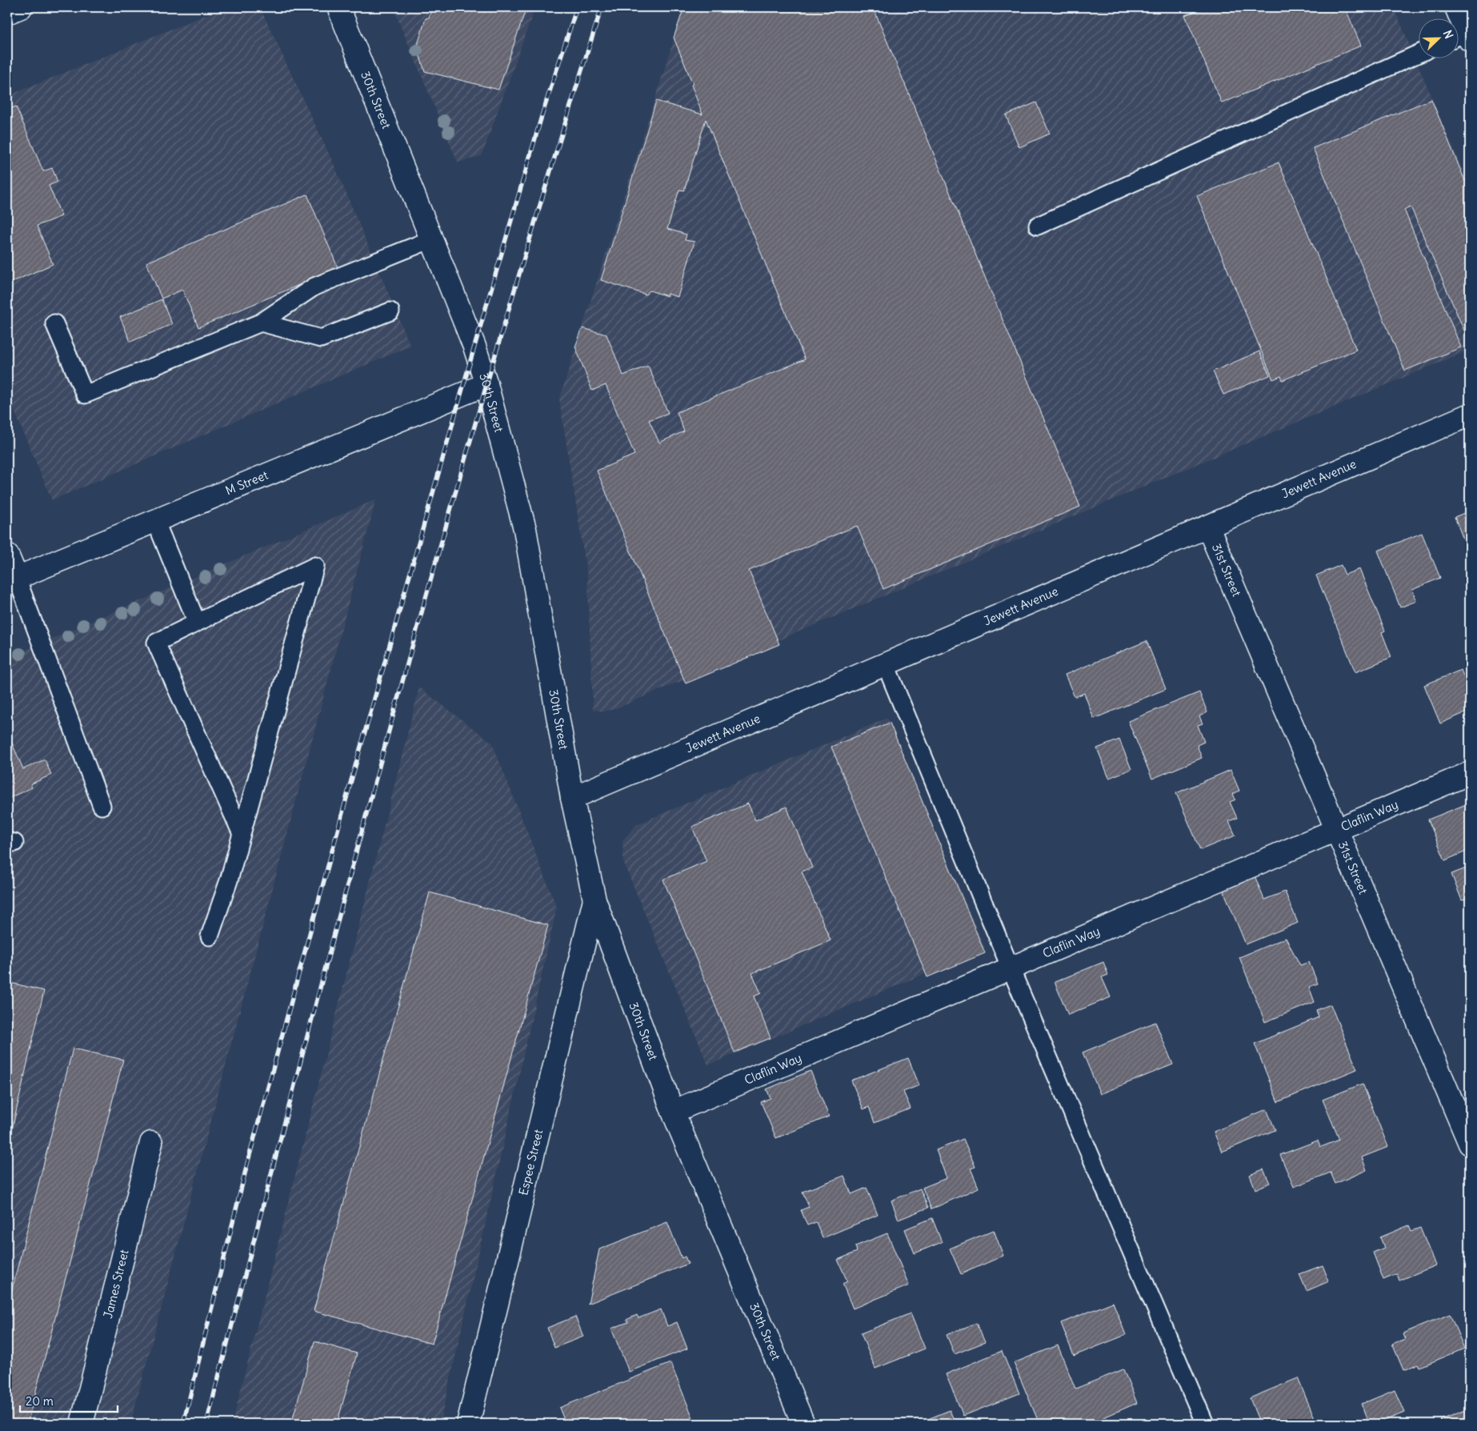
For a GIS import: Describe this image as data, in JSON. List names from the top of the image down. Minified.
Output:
{"streets":{"street":["30th Street","Jewett Avenue","M Street","31st Street","Claflin Way","Espee Street","James Street"]},"crossings":[["30th Street","Jewett Avenue"],["30th Street","M Street"],["30th Street","Claflin Way"],["30th Street","Espee Street"],["Jewett Avenue","31st Street"],["31st Street","Claflin Way"]],"scale_bar":"20 m","north":"top right"}
